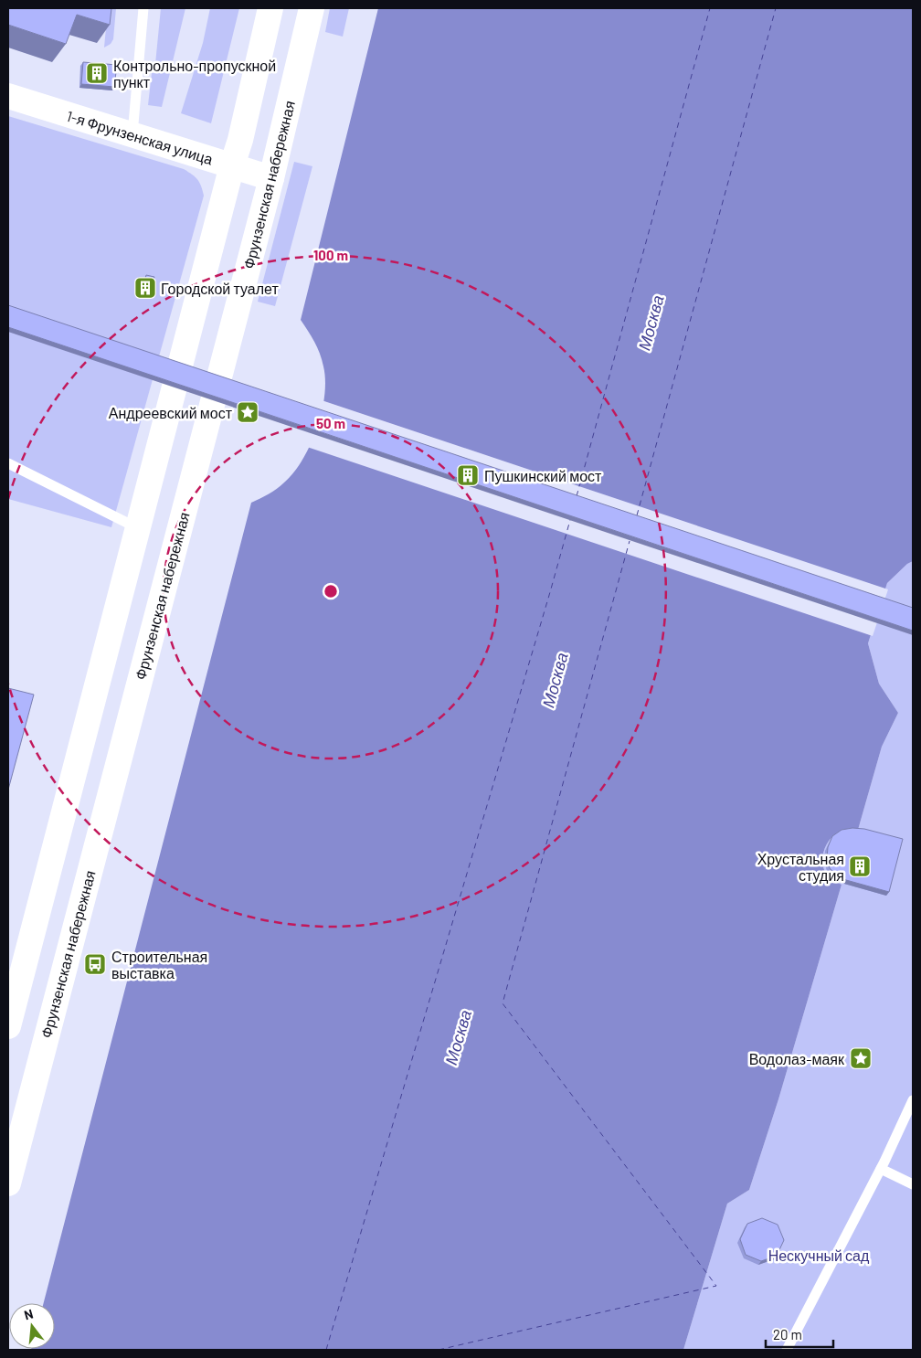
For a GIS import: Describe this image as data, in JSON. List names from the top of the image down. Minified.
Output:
{"streets":{"main road":["1-я Фрунзенская улица","Фрунзенская набережная"]},"crossings":[["1-я Фрунзенская улица","Фрунзенская набережная"]],"water":["Москва"],"parks":["Нескучный сад"],"places":{"building":["Контрольно-пропускной пункт","Городской туалет","Пушкинский мост","Хрустальная студия"],"place":["Андреевский мост","Водолаз-маяк"],"bus stop":["Строительная выставка"]},"scale_bar":"20 m","north":"top","rings":["100 m","50 m"]}
